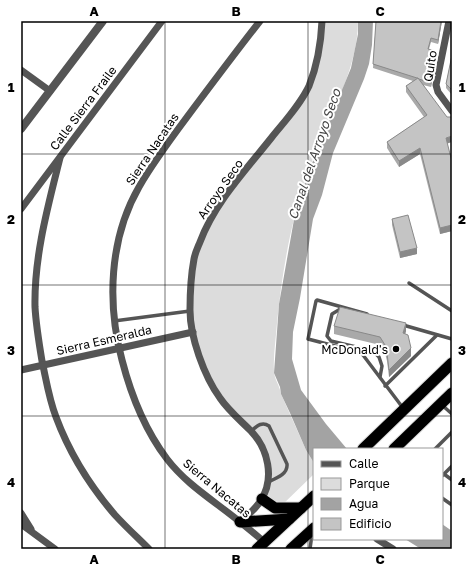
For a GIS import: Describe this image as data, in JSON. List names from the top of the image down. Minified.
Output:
{"streets":{"street":["Quito","Calle Sierra Fraile","Sierra Nacatas","Arroyo Seco","Sierra Esmeralda"]},"crossings":[["Sierra Nacatas","Arroyo Seco"],["Sierra Nacatas","Sierra Esmeralda"],["Arroyo Seco","Sierra Esmeralda"]],"water":["Canal del Arroyo Seco"],"places":["McDonald's"],"legend":["Calle","Parque","Agua","Edificio"],"grid":{"columns":["A","B","C"],"rows":["1","2","3","4"]}}
